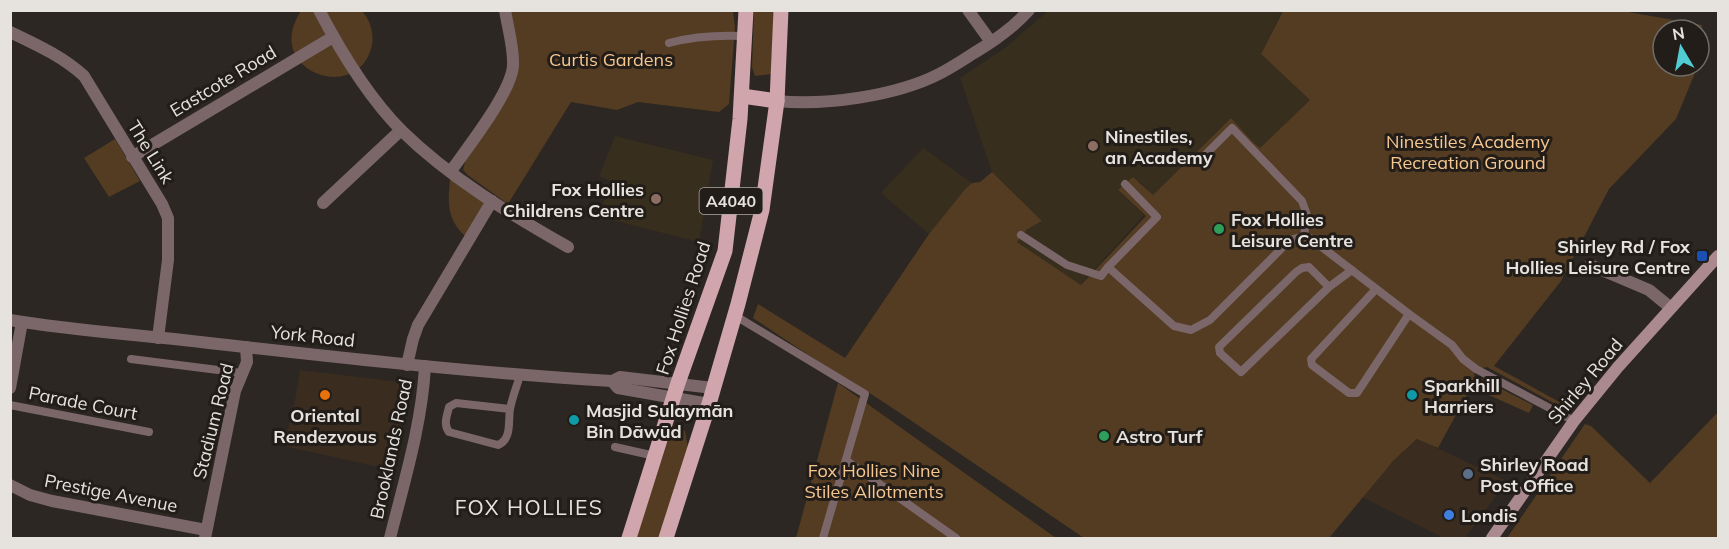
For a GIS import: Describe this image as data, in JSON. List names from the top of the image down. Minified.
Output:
{"streets":{"main road":["A4040","Fox Hollies Road"],"street":["Eastcote Road","The Link","York Road","Shirley Road","Stadium Road","Brooklands Road","Prestige Avenue"],"lane":["Parade Court"]},"crossings":[["Eastcote Road","The Link"],["The Link","York Road"],["A4040","York Road"],["Fox Hollies Road","York Road"],["York Road","Stadium Road"],["York Road","Brooklands Road"],["Stadium Road","Prestige Avenue"]],"districts":["FOX HOLLIES"],"parks":["Curtis Gardens","Ninestiles Academy Recreation Ground","Fox Hollies Nine Stiles Allotments"],"places":{"other":["Ninestiles, an Academy","Fox Hollies Childrens Centre","Fox Hollies Leisure Centre","Oriental Rendezvous","Sparkhill Harriers","Masjid Sulaymān Bin Dāwūd","Astro Turf","Shirley Road Post Office","Londis"],"transit":["Shirley Rd / Fox Hollies Leisure Centre"]},"north":"top"}
